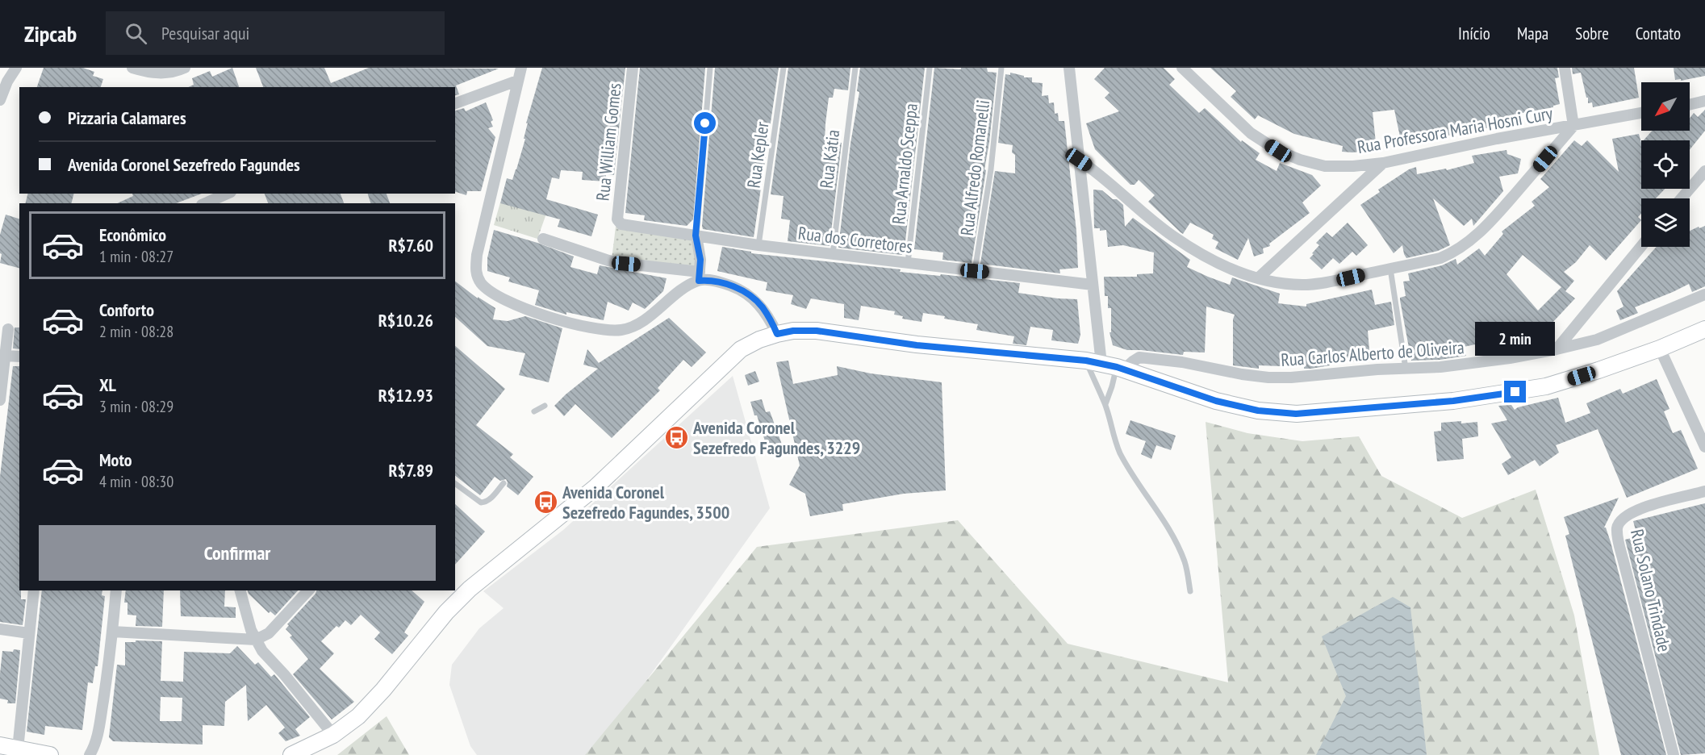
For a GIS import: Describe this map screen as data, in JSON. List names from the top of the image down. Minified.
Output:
{"streets":{"street":["Rua Professora Maria Hosni Cury","Rua William Gomes","Rua dos Corretores","Rua Carlos Alberto de Oliveira","Rua Solano Trindade"],"lane":["Rua Kepler","Rua Kátia","Rua Arnaldo Sceppa","Rua Alfredo Romanelli"]},"crossings":[["Rua William Gomes","Rua dos Corretores"],["Rua Kepler","Rua dos Corretores"],["Rua Kátia","Rua dos Corretores"],["Rua Arnaldo Sceppa","Rua dos Corretores"],["Rua Alfredo Romanelli","Rua dos Corretores"]],"places":{"bus stop":["Avenida Coronel Sezefredo Fagundes, 3229","Avenida Coronel Sezefredo Fagundes, 3500"]},"north":"bottom left","page":{"header":"Zipcab","search":"Pesquisar aqui","nav":["Início","Mapa","Sobre","Contato"],"banner":["Pizzaria Calamares","Avenida Coronel Sezefredo Fagundes"],"list":[{"name":"Econômico","note":"1 min · 08:27","value":"R$7.60"},{"name":"Conforto","note":"2 min · 08:28","value":"R$10.26"},{"name":"XL","note":"3 min · 08:29","value":"R$12.93"},{"name":"Moto","note":"4 min · 08:30","value":"R$7.89"}],"bubble":"2 min","buttons":"Confirmar"}}
